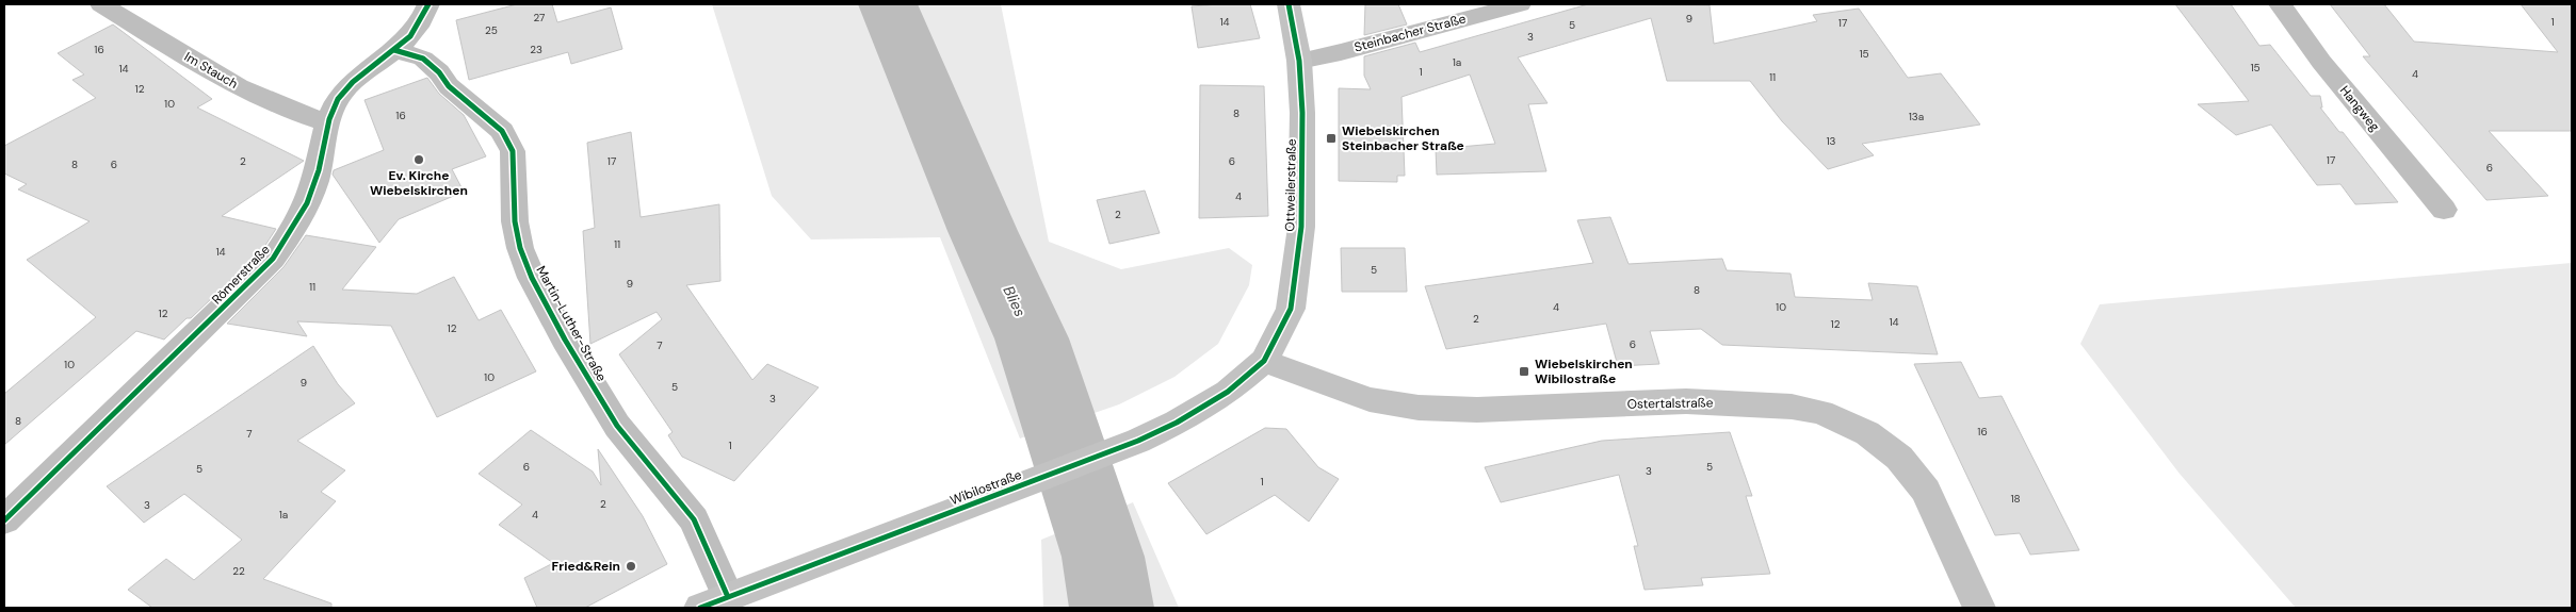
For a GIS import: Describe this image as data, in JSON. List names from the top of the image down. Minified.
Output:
{"streets":{"main road":["Ottweilerstraße","Ostertalstraße","Wibilostraße"],"street":["Steinbacher Straße","Im Stauch","Hangweg","Römerstraße","Martin-Luther-Straße"]},"crossings":[["Steinbacher Straße","Ottweilerstraße"],["Im Stauch","Römerstraße"],["Ottweilerstraße","Ostertalstraße"],["Ottweilerstraße","Wibilostraße"],["Römerstraße","Martin-Luther-Straße"],["Martin-Luther-Straße","Wibilostraße"],["Ostertalstraße","Wibilostraße"]],"water":["Blies"],"places":{"transit":["Wiebelskirchen Steinbacher Straße","Wiebelskirchen Wibilostraße"],"other":["Ev. Kirche Wiebelskirchen","Fried&Rein"]},"house_numbers":["27","9","14","1","17","5","25","3","16","23","15","1a","15","14","1","4","11","12","10","8","16","13a","13","17","2","17","6","8","6","6","4","2","11","14","5","9","11","8","4","10","12","2","14","12","12","6","7","10","10","9","5","3","8","16","7","1","6","5","5","3","1","18","2","3","1a","4","22"]}
